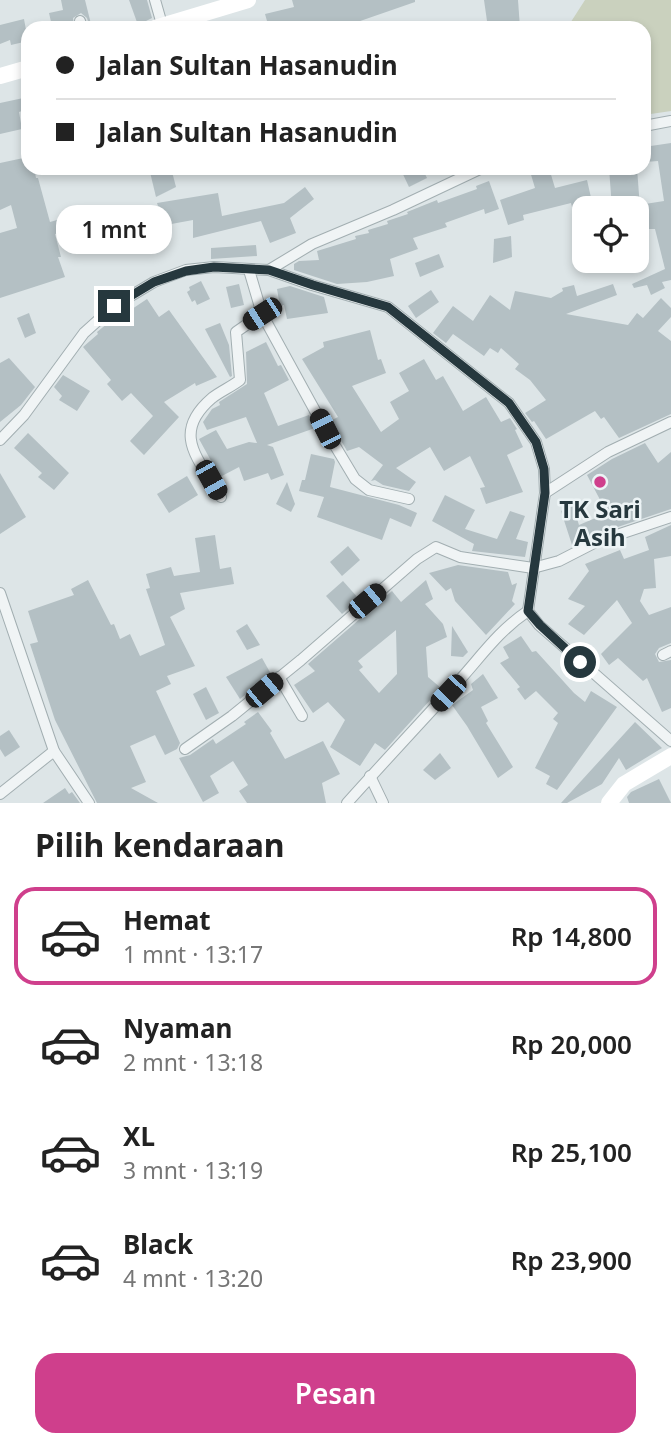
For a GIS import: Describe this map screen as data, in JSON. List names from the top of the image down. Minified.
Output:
{"places":["TK Sari Asih"],"page":{"banner":["Jalan Sultan Hasanudin","Jalan Sultan Hasanudin"],"bubble":"1 mnt","heading":"Pilih kendaraan","list":[{"name":"Hemat","note":"1 mnt · 13:17","value":"Rp 14,800"},{"name":"Nyaman","note":"2 mnt · 13:18","value":"Rp 20,000"},{"name":"XL","note":"3 mnt · 13:19","value":"Rp 25,100"},{"name":"Black","note":"4 mnt · 13:20","value":"Rp 23,900"}],"buttons":"Pesan"}}
